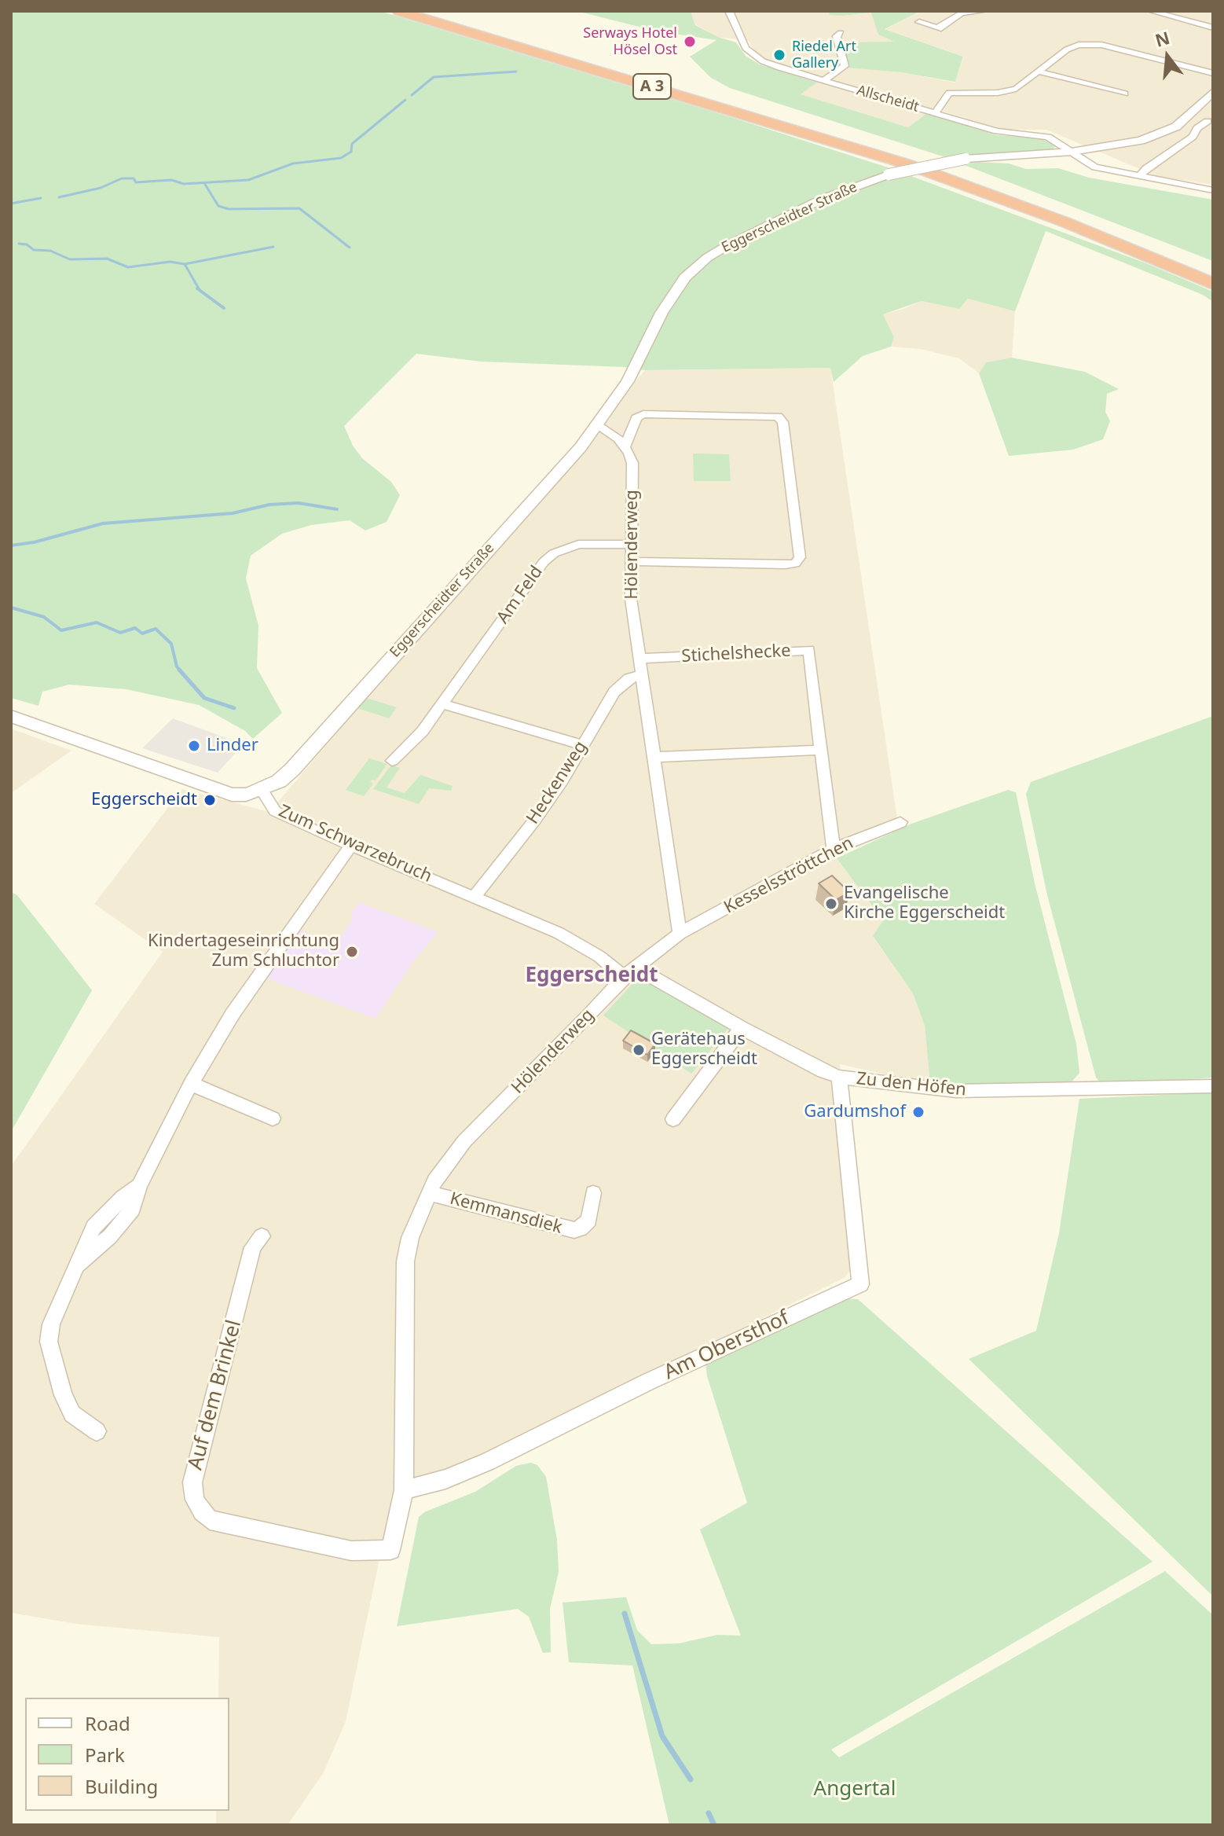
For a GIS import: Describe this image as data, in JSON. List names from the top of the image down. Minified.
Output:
{"streets":{"highway":["A 3"],"street":["Allscheidt","Eggerscheidter Straße","Hölenderweg","Am Feld","Stichelshecke","Heckenweg","Zum Schwarzebruch","Kesselsströttchen","Zu den Höfen","Kemmansdiek","Am Obersthof","Auf dem Brinkel"]},"crossings":[["Allscheidt","Eggerscheidter Straße"],["Eggerscheidter Straße","Zum Schwarzebruch"],["Hölenderweg","Am Feld"],["Hölenderweg","Stichelshecke"],["Hölenderweg","Heckenweg"],["Hölenderweg","Zum Schwarzebruch"],["Hölenderweg","Kesselsströttchen"],["Hölenderweg","Zu den Höfen"],["Hölenderweg","Kemmansdiek"],["Hölenderweg","Am Obersthof"],["Hölenderweg","Auf dem Brinkel"],["Stichelshecke","Kesselsströttchen"],["Heckenweg","Zum Schwarzebruch"],["Zum Schwarzebruch","Zu den Höfen"],["Zu den Höfen","Am Obersthof"]],"districts":["Eggerscheidt"],"parks":["Angertal"],"places":["Serways Hotel Hösel Ost","Riedel Art Gallery","Linder","Eggerscheidt","Evangelische Kirche Eggerscheidt","Kindertageseinrichtung Zum Schluchtor","Gerätehaus Eggerscheidt","Gardumshof"],"legend":["Road","Park","Building"],"north":"top"}
